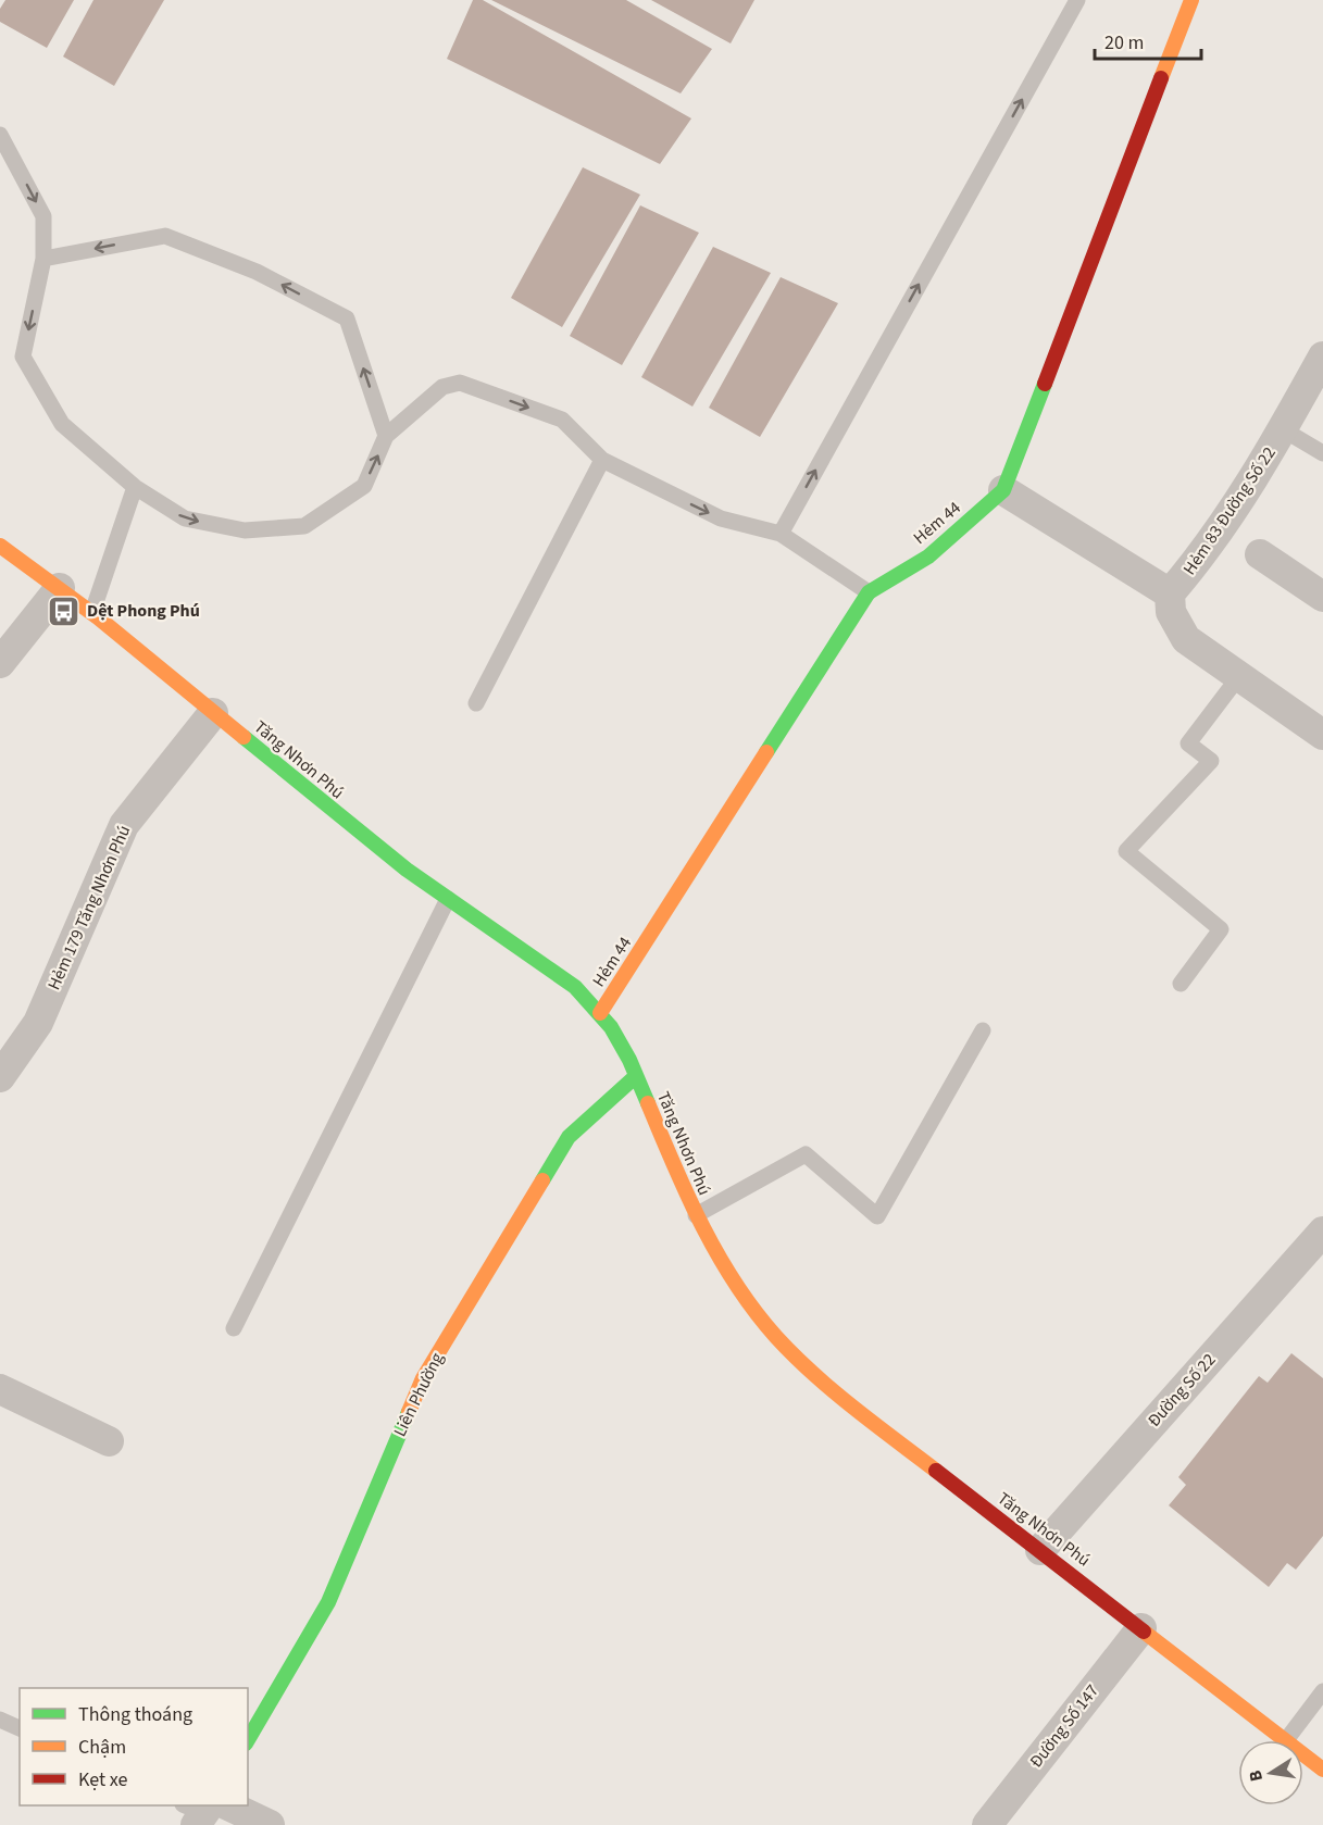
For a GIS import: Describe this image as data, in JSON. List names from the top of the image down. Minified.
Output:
{"streets":{"street":["Hẻm 83 Đường Số 22","Hẻm 44","Tăng Nhơn Phú","Hẻm 179 Tăng Nhơn Phú","Đường Số 22","Liên Phường","Đường Số 147"]},"crossings":[["Hẻm 44","Tăng Nhơn Phú"],["Tăng Nhơn Phú","Hẻm 179 Tăng Nhơn Phú"],["Tăng Nhơn Phú","Đường Số 22"],["Tăng Nhơn Phú","Liên Phường"],["Tăng Nhơn Phú","Đường Số 147"]],"places":{"bus stop":["Dệt Phong Phú"]},"legend":["Thông thoáng","Chậm","Kẹt xe"],"scale_bar":"20 m","north":"left"}
